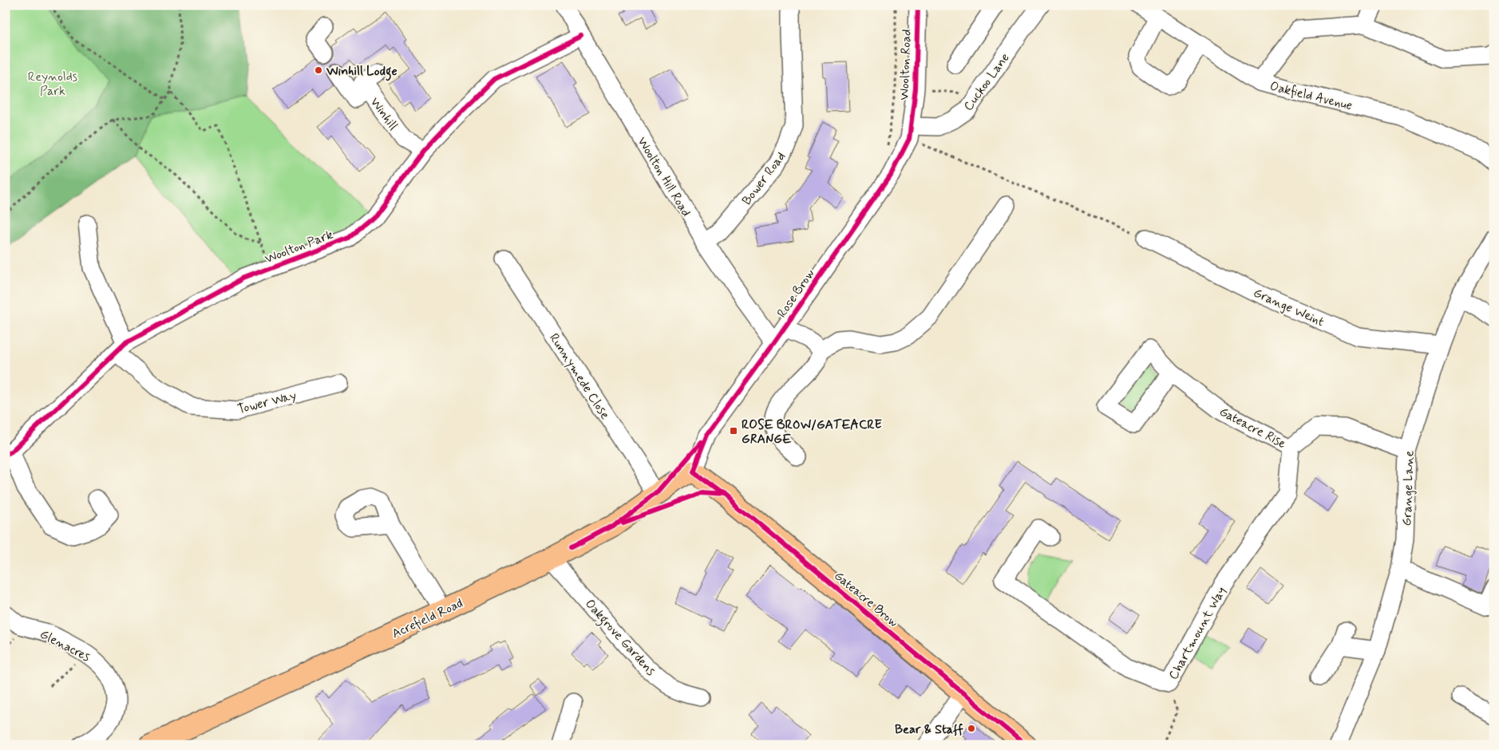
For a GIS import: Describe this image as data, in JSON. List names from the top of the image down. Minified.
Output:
{"streets":{"main road":["Gateacre Brow","Acrefield Road"],"street":["Woolton Road","Cuckoo Lane","Oakfield Avenue","Winhill","Woolton Hill Road","Bower Road","Woolton Park","Rose Brow","Grange Weint","Runnymede Close","Tower Way","Gateacre Rise","Grange Lane","Chartmount Way","Oakgrove Gardens","Glenacres"]},"crossings":[["Woolton Road","Cuckoo Lane"],["Woolton Road","Rose Brow"],["Cuckoo Lane","Rose Brow"],["Winhill","Woolton Park"],["Woolton Hill Road","Bower Road"],["Woolton Hill Road","Woolton Park"],["Woolton Hill Road","Rose Brow"],["Woolton Park","Tower Way"],["Rose Brow","Gateacre Brow"],["Rose Brow","Acrefield Road"],["Grange Weint","Grange Lane"],["Runnymede Close","Acrefield Road"],["Gateacre Rise","Grange Lane"],["Gateacre Rise","Chartmount Way"],["Gateacre Brow","Acrefield Road"],["Acrefield Road","Oakgrove Gardens"]],"parks":["Reynolds Park"],"places":{"other":["Winhill Lodge","Bear & Staff"],"transit":["ROSE BROW/GATEACRE GRANGE"]}}
